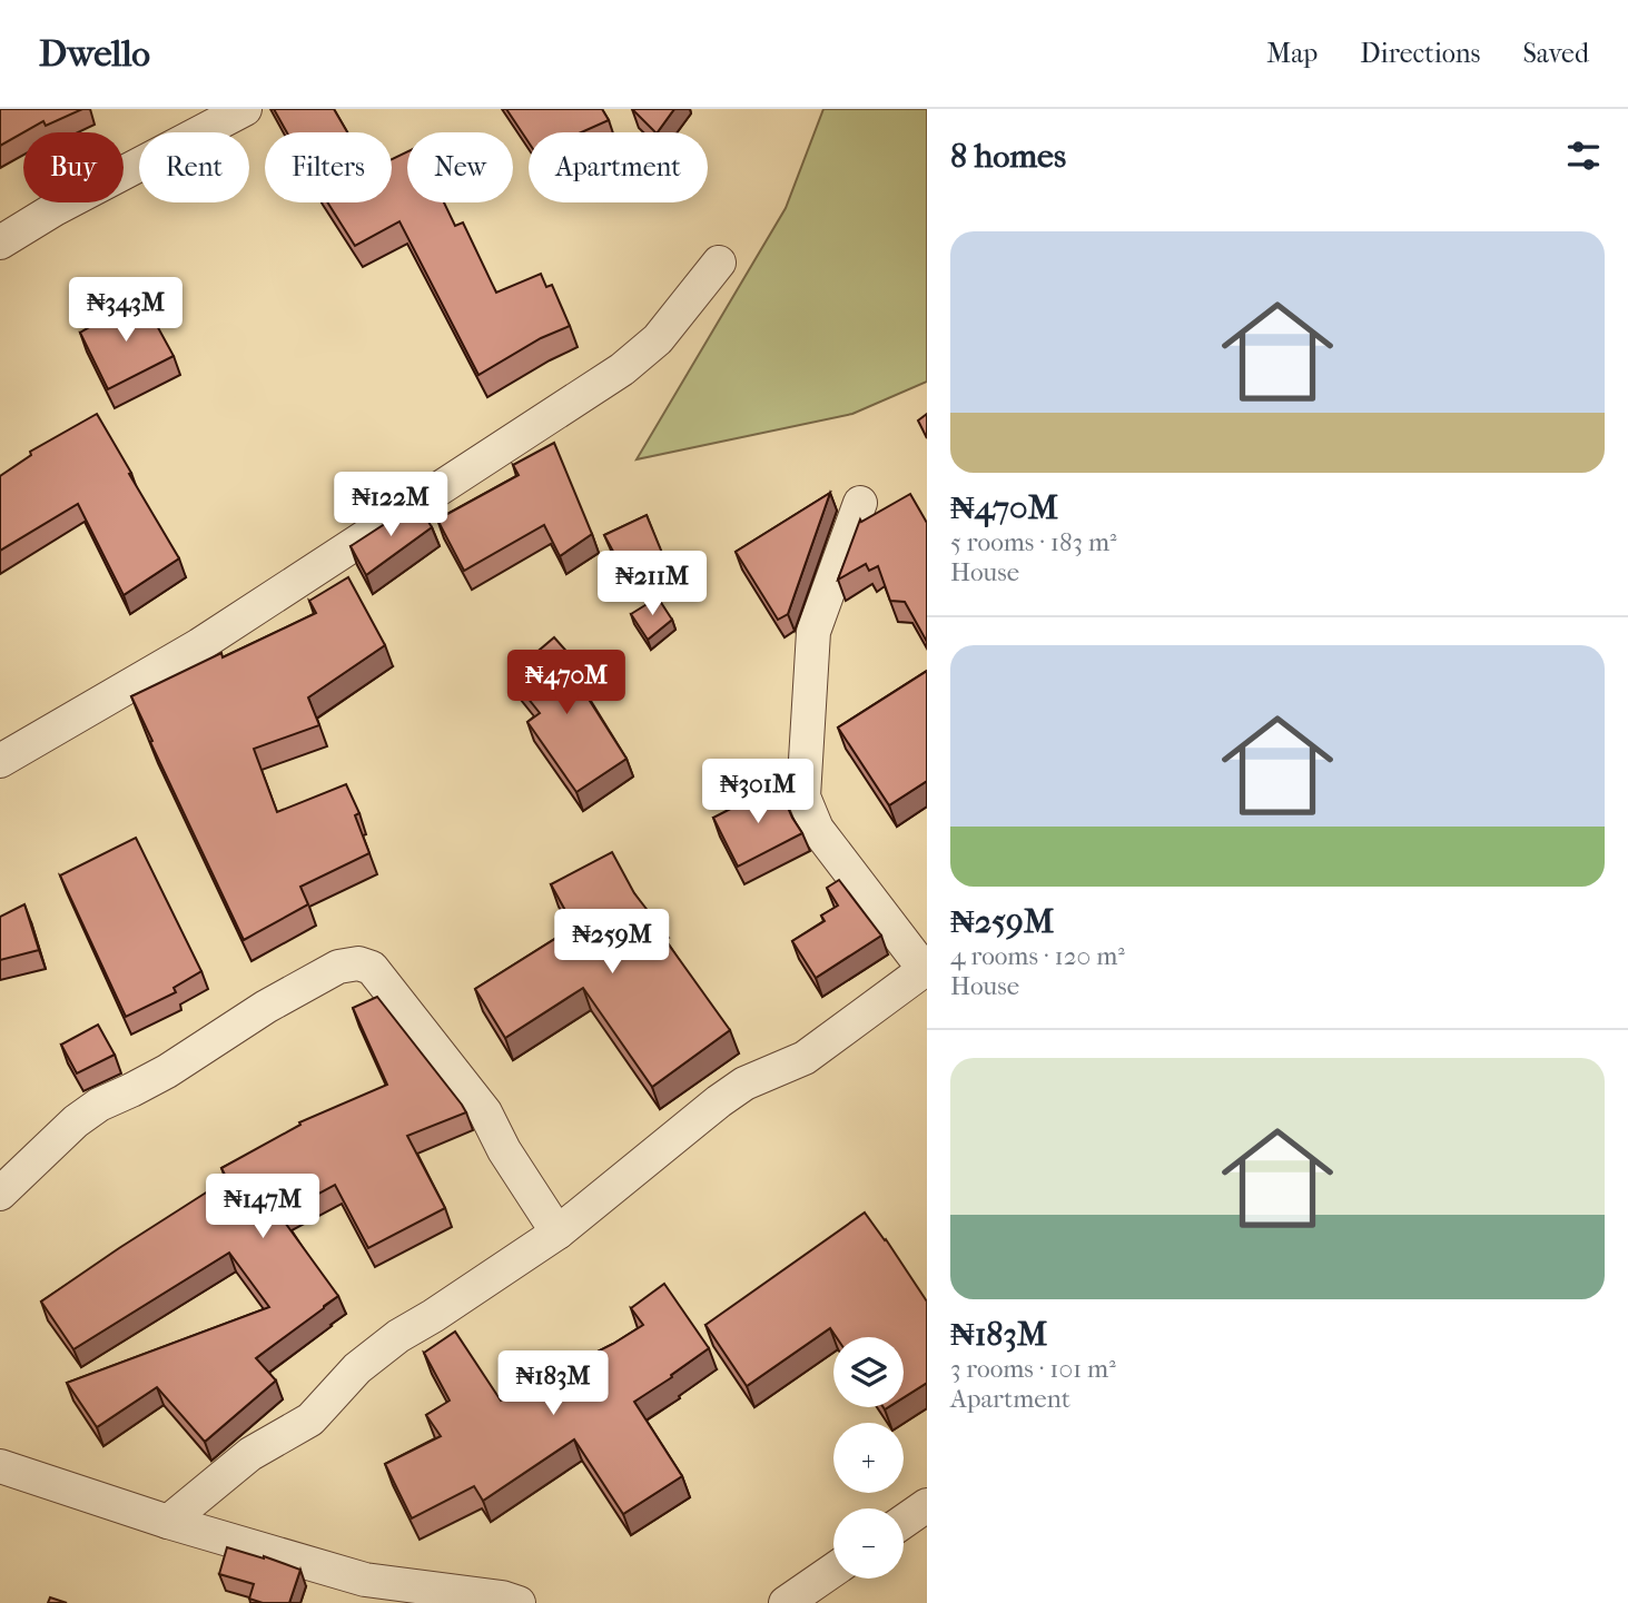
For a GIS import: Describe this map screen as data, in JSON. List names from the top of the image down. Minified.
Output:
{"page":{"header":"Dwello","nav":["Map","Directions","Saved"],"heading":"8 homes","chip":["Buy","Rent","Filters","New","Apartment"],"list":[{"name":"₦470M","note":"5 rooms · 183 m² · House"},{"name":"₦259M","note":"4 rooms · 120 m² · House"},{"name":"₦183M","note":"3 rooms · 101 m² · Apartment"}],"price":["₦343M","₦122M","₦211M","₦470M","₦301M","₦259M","₦147M","₦183M"],"map_buttons":["+","−"]}}
